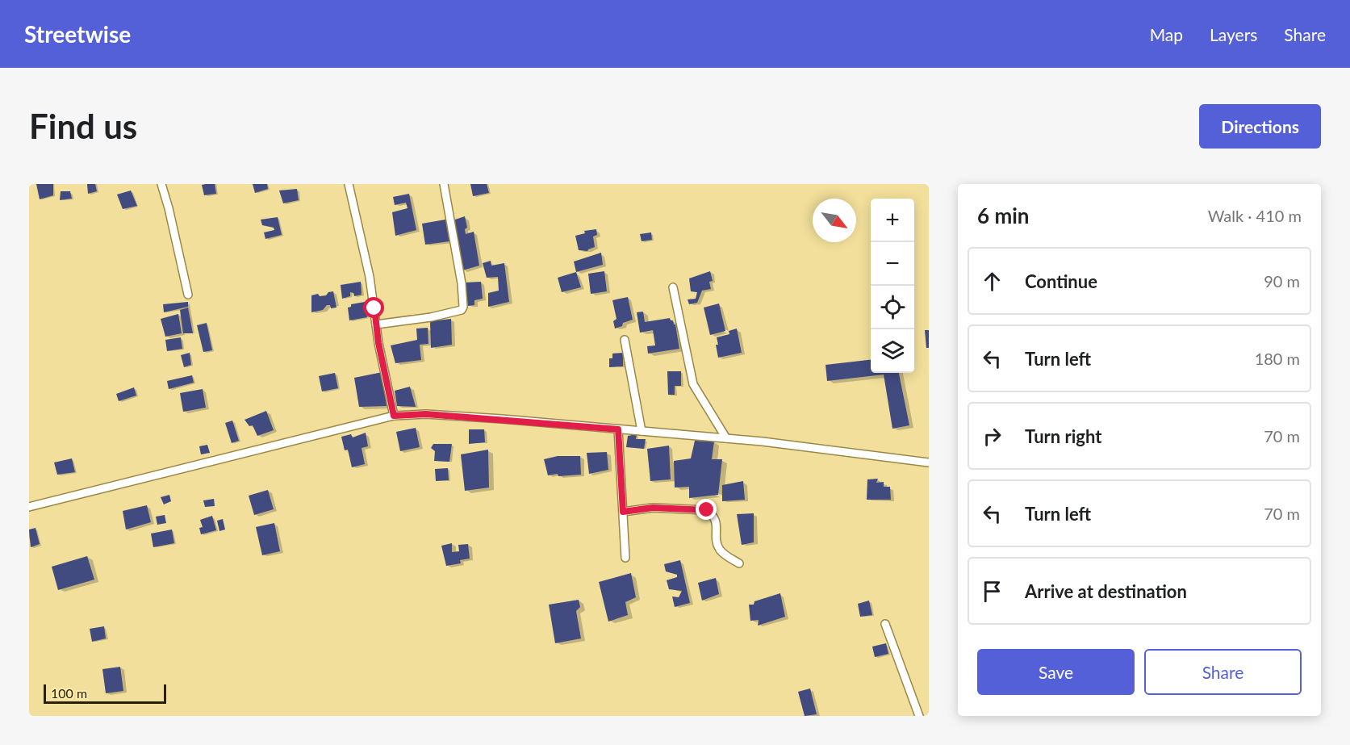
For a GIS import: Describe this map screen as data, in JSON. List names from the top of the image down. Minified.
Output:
{"scale_bar":"100 m","north":"bottom right","page":{"header":"Streetwise","nav":["Map","Layers","Share"],"buttons":["Directions",["Save","Share"]],"title":"Find us","heading":["6 min","Walk · 410 m"],"map_buttons":["+","−"],"list":[["Continue","90 m"],["Turn left","180 m"],["Turn right","70 m"],["Turn left","70 m"],"Arrive at destination"],"scale":"100 m"}}
